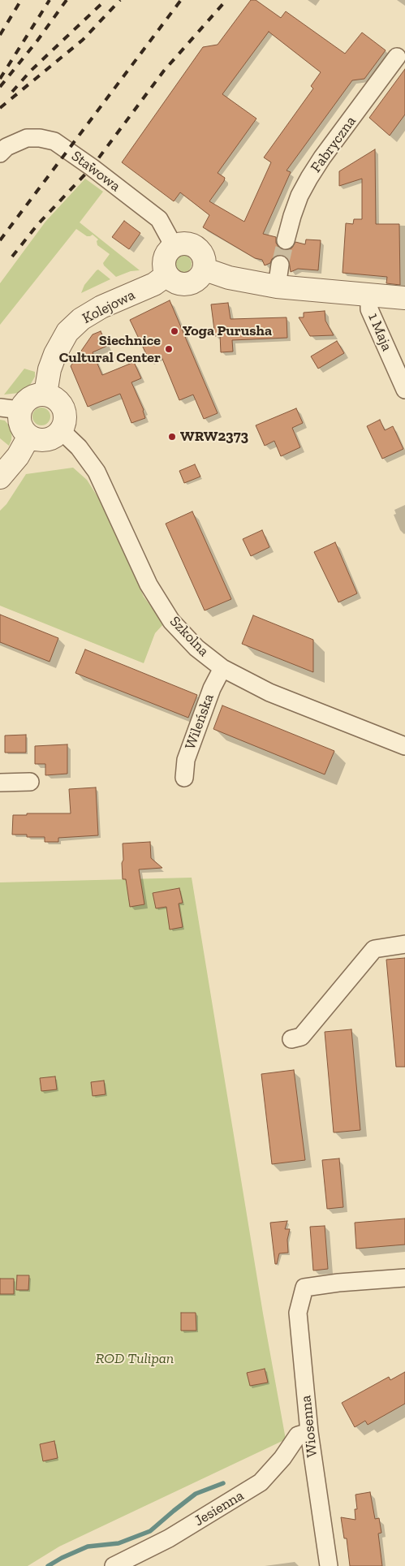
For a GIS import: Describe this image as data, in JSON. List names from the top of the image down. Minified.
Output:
{"streets":{"street":["Fabryczna","Stawowa","Kolejowa","1 Maja","Szkolna","Wileńska","Wiosenna","Jesienna"]},"crossings":[["Stawowa","Kolejowa"],["Kolejowa","Szkolna"],["Szkolna","Wileńska"],["Wiosenna","Jesienna"]],"parks":["ROD Tulipan"],"places":["Yoga Purusha","Siechnice Cultural Center","WRW2373"]}
